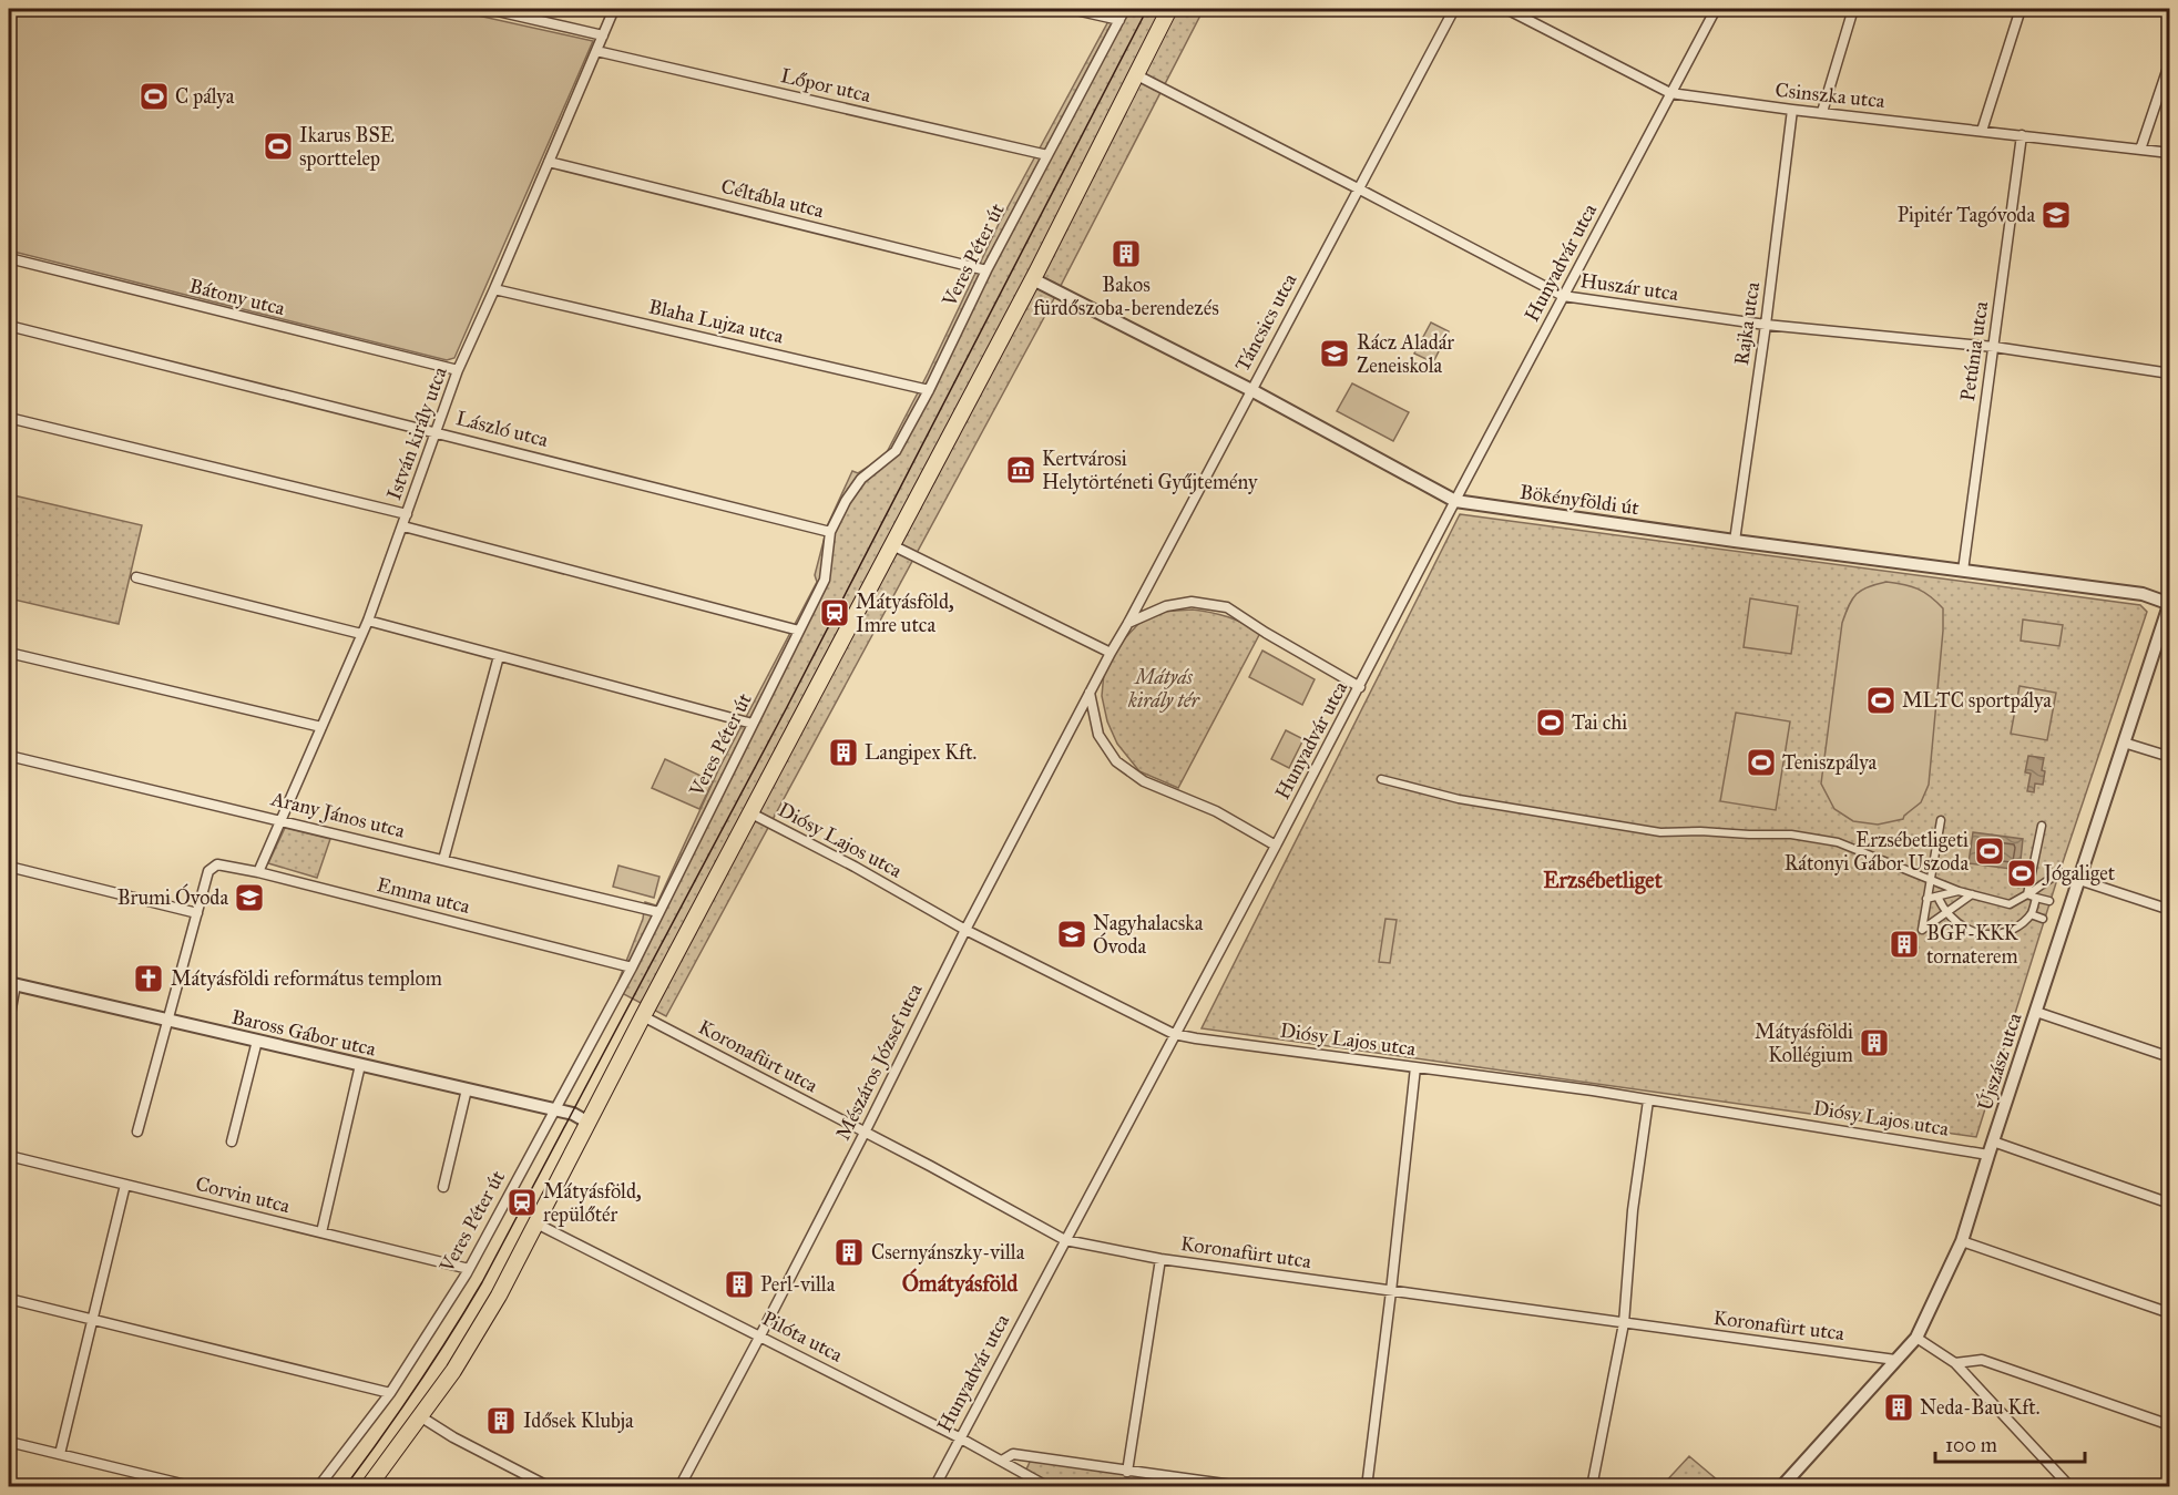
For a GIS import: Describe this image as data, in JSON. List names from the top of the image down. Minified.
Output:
{"streets":{"street":["Lőpor utca","Csinszka utca","Céltábla utca","Veres Péter út","Hunyadvár utca","Huszár utca","Bátony utca","Blaha Lujza utca","Táncsics utca","Rajka utca","Petúnia utca","László utca","István király utca","Bökényföldi út","Arany János utca","Diósy Lajos utca","Emma utca","Baross Gábor utca","Koronafürt utca","Mészáros József utca","Újszász utca","Corvin utca","Pilóta utca"]},"crossings":[["Lőpor utca","Veres Péter út"],["Lőpor utca","István király utca"],["Csinszka utca","Hunyadvár utca"],["Csinszka utca","Rajka utca"],["Csinszka utca","Petúnia utca"],["Céltábla utca","Veres Péter út"],["Céltábla utca","István király utca"],["Veres Péter út","Blaha Lujza utca"],["Veres Péter út","László utca"],["Veres Péter út","Arany János utca"],["Veres Péter út","Emma utca"],["Veres Péter út","Baross Gábor utca"],["Veres Péter út","Corvin utca"],["Hunyadvár utca","Huszár utca"],["Hunyadvár utca","Bökényföldi út"],["Hunyadvár utca","Diósy Lajos utca"],["Hunyadvár utca","Koronafürt utca"],["Hunyadvár utca","Pilóta utca"],["Huszár utca","Táncsics utca"],["Huszár utca","Rajka utca"],["Huszár utca","Petúnia utca"],["Bátony utca","István király utca"],["Blaha Lujza utca","István király utca"],["Táncsics utca","Bökényföldi út"],["Táncsics utca","Mészáros József utca"],["Rajka utca","Bökényföldi út"],["Petúnia utca","Bökényföldi út"],["László utca","István király utca"],["István király utca","Arany János utca"],["István király utca","Emma utca"],["Bökényföldi út","Újszász utca"],["Diósy Lajos utca","Mészáros József utca"],["Diósy Lajos utca","Újszász utca"],["Koronafürt utca","Mészáros József utca"],["Koronafürt utca","Újszász utca"],["Mészáros József utca","Pilóta utca"]],"districts":["Erzsébetliget","Ómátyásföld"],"parks":["Mátyás király tér"],"places":{"sports":["C pálya","Ikarus BSE sporttelep","MLTC sportpálya","Tai chi","Teniszpálya","Erzsébetligeti Rátonyi Gábor Uszoda","Jógaliget"],"school or university":["Pipitér Tagóvoda","Rácz Aladár Zeneiskola","Brumi Óvoda","Nagyhalacska Óvoda"],"building":["Bakos fürdőszoba-berendezés","Langipex Kft.","BGF-KKK tornaterem","Mátyásföldi Kollégium","Csernyánszky-villa","Perl-villa","Neda-Bau Kft.","Idősek Klubja"],"museum":["Kertvárosi Helytörténeti Gyűjtemény"],"station":["Mátyásföld, Imre utca","Mátyásföld, repülőtér"],"church":["Mátyásföldi református templom"]},"scale_bar":"100 m"}
